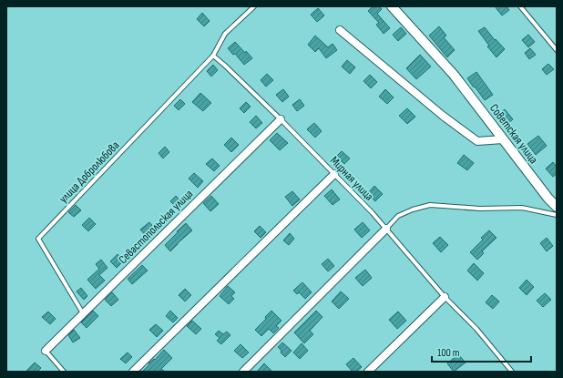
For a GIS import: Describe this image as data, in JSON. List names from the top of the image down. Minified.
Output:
{"streets":{"street":["Советская улица","Севастопольская улица"],"lane":["улица Добролюбова","Мирная улица"]},"crossings":[["улица Добролюбова","Мирная улица"],["улица Добролюбова","Севастопольская улица"],["Мирная улица","Севастопольская улица"]],"scale_bar":"100 m"}
